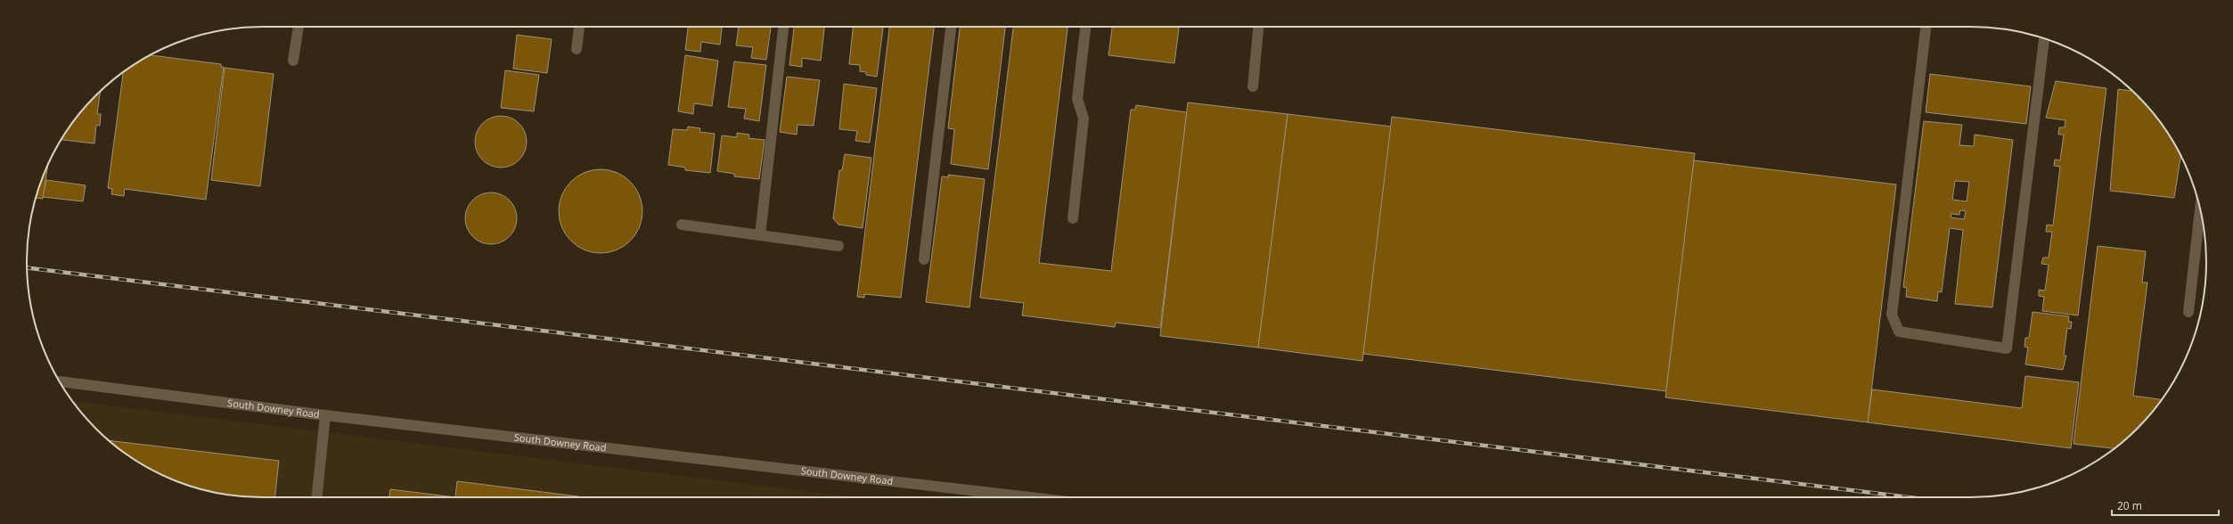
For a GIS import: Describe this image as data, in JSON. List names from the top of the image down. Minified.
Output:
{"streets":{"main road":["South Downey Road"]},"scale_bar":"20 m"}
